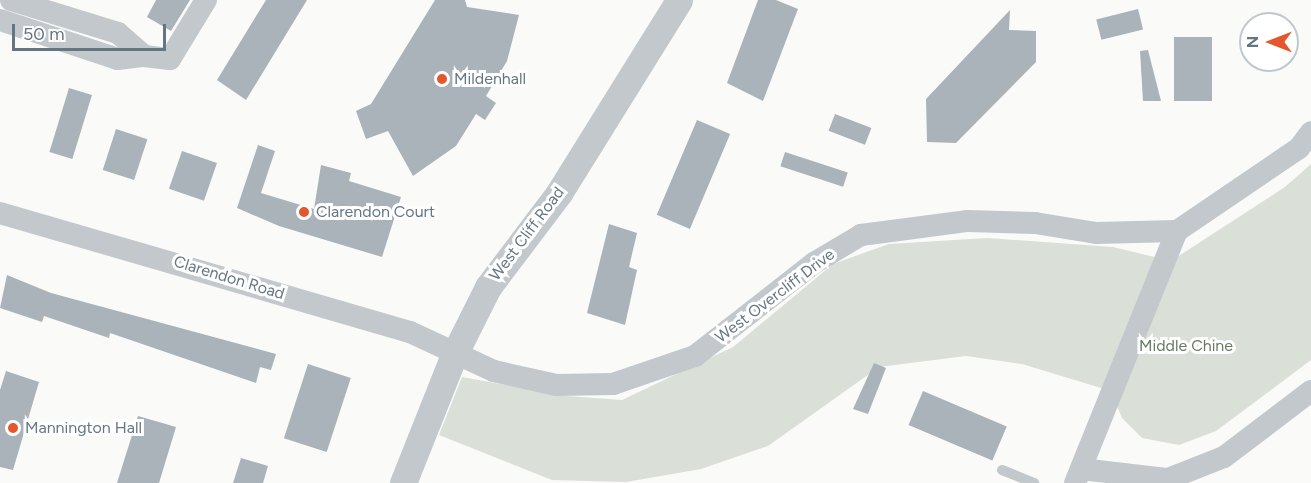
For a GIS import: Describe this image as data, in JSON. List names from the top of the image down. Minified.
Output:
{"streets":{"street":["West Cliff Road","Clarendon Road","West Overcliff Drive"]},"crossings":[["West Cliff Road","Clarendon Road"],["West Cliff Road","West Overcliff Drive"],["Clarendon Road","West Overcliff Drive"]],"parks":["Middle Chine"],"places":["Mildenhall","Clarendon Court","Mannington Hall"],"scale_bar":"50 m","north":"left"}
